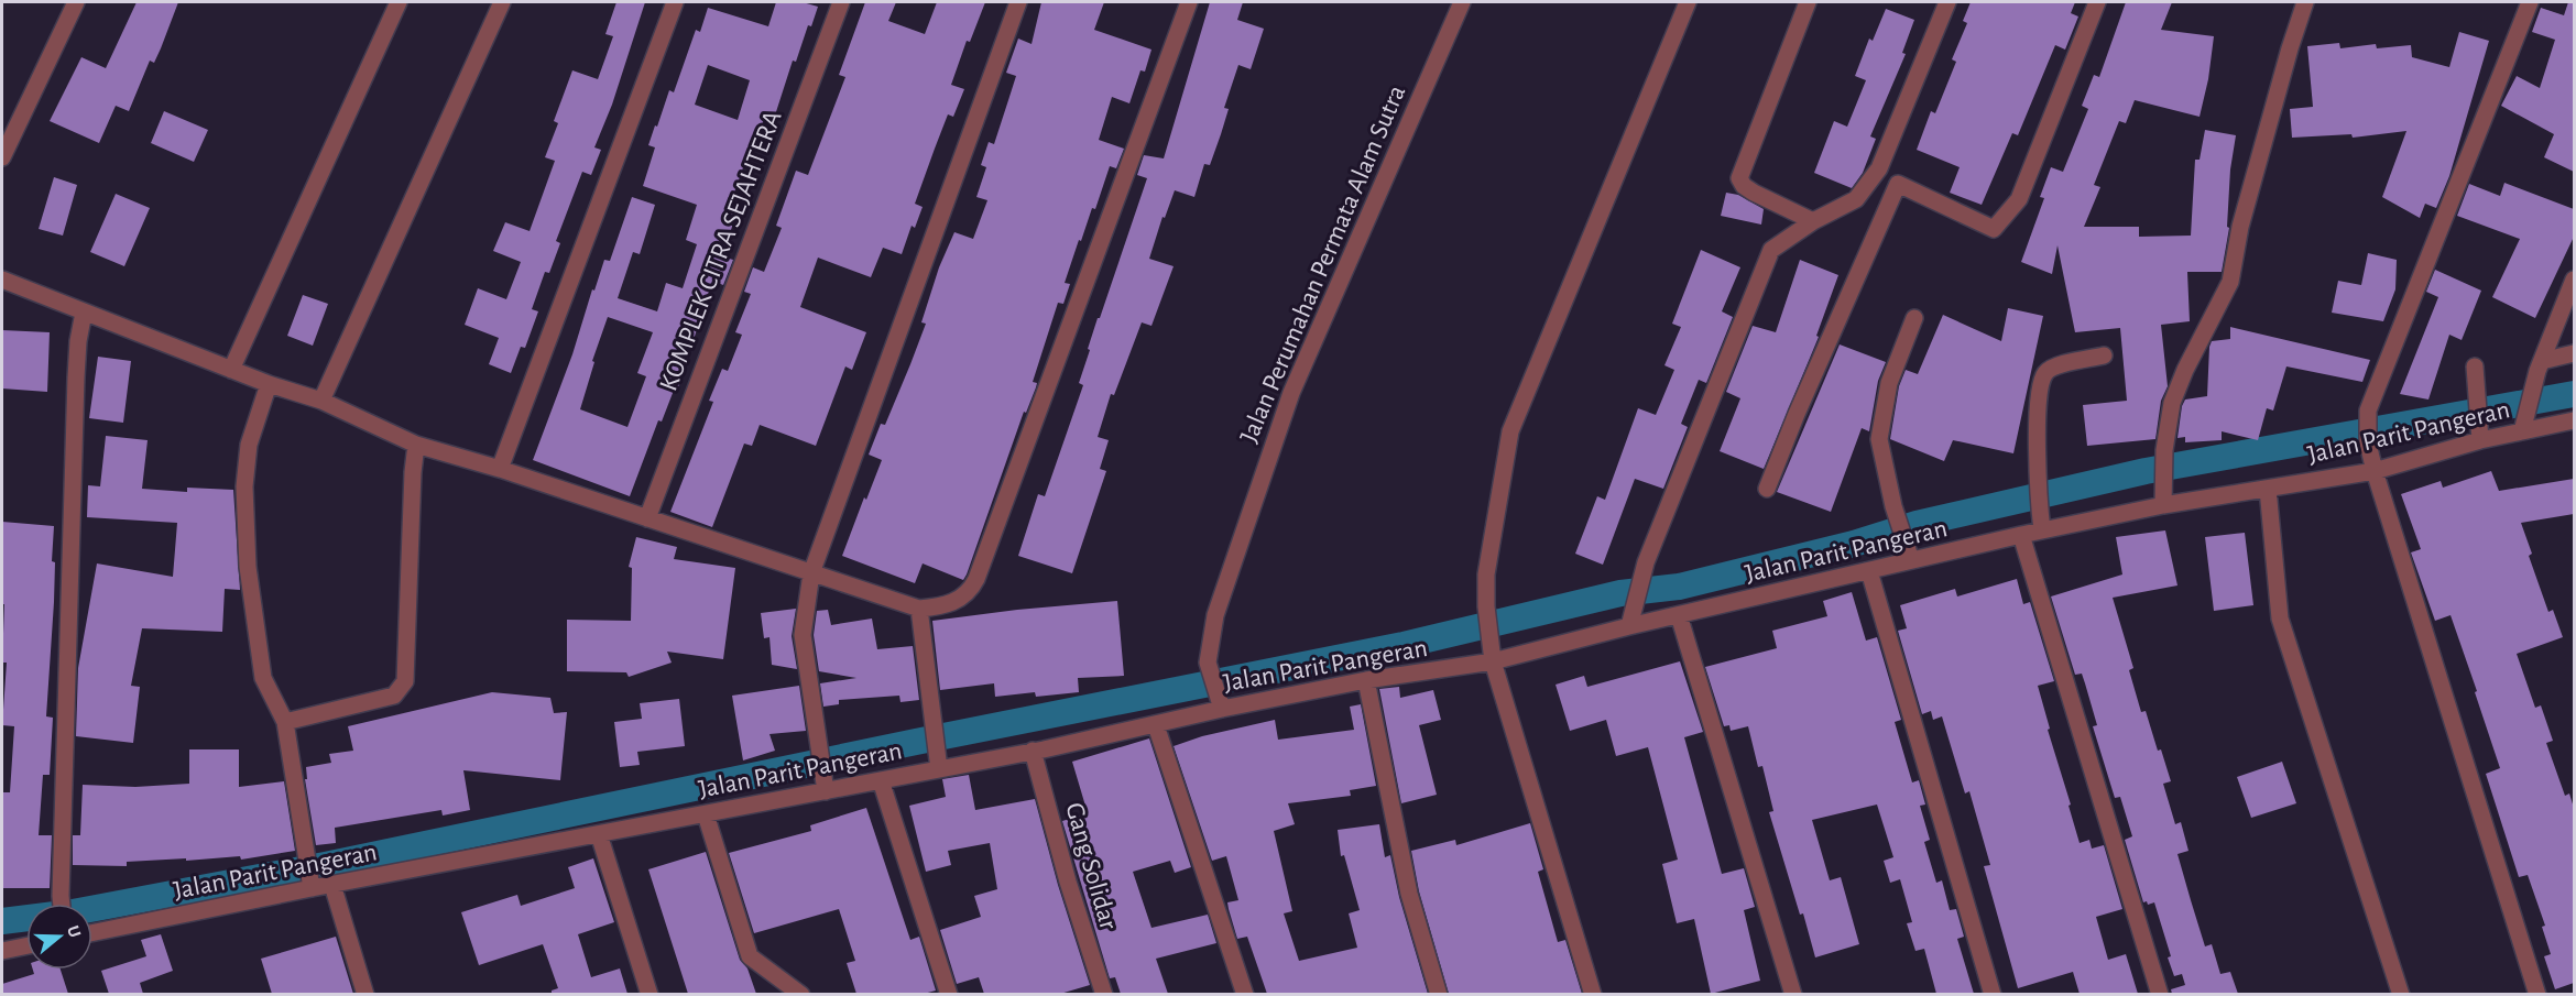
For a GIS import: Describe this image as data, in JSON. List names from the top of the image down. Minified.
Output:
{"streets":{"street":["KOMPLEK CITRA SEJAHTERA","Jalan Perumahan Permata Alam Sutra","Jalan Parit Pangeran","Gang Solidar"]},"crossings":[["Jalan Perumahan Permata Alam Sutra","Jalan Parit Pangeran"],["Jalan Parit Pangeran","Gang Solidar"]],"north":"right"}
